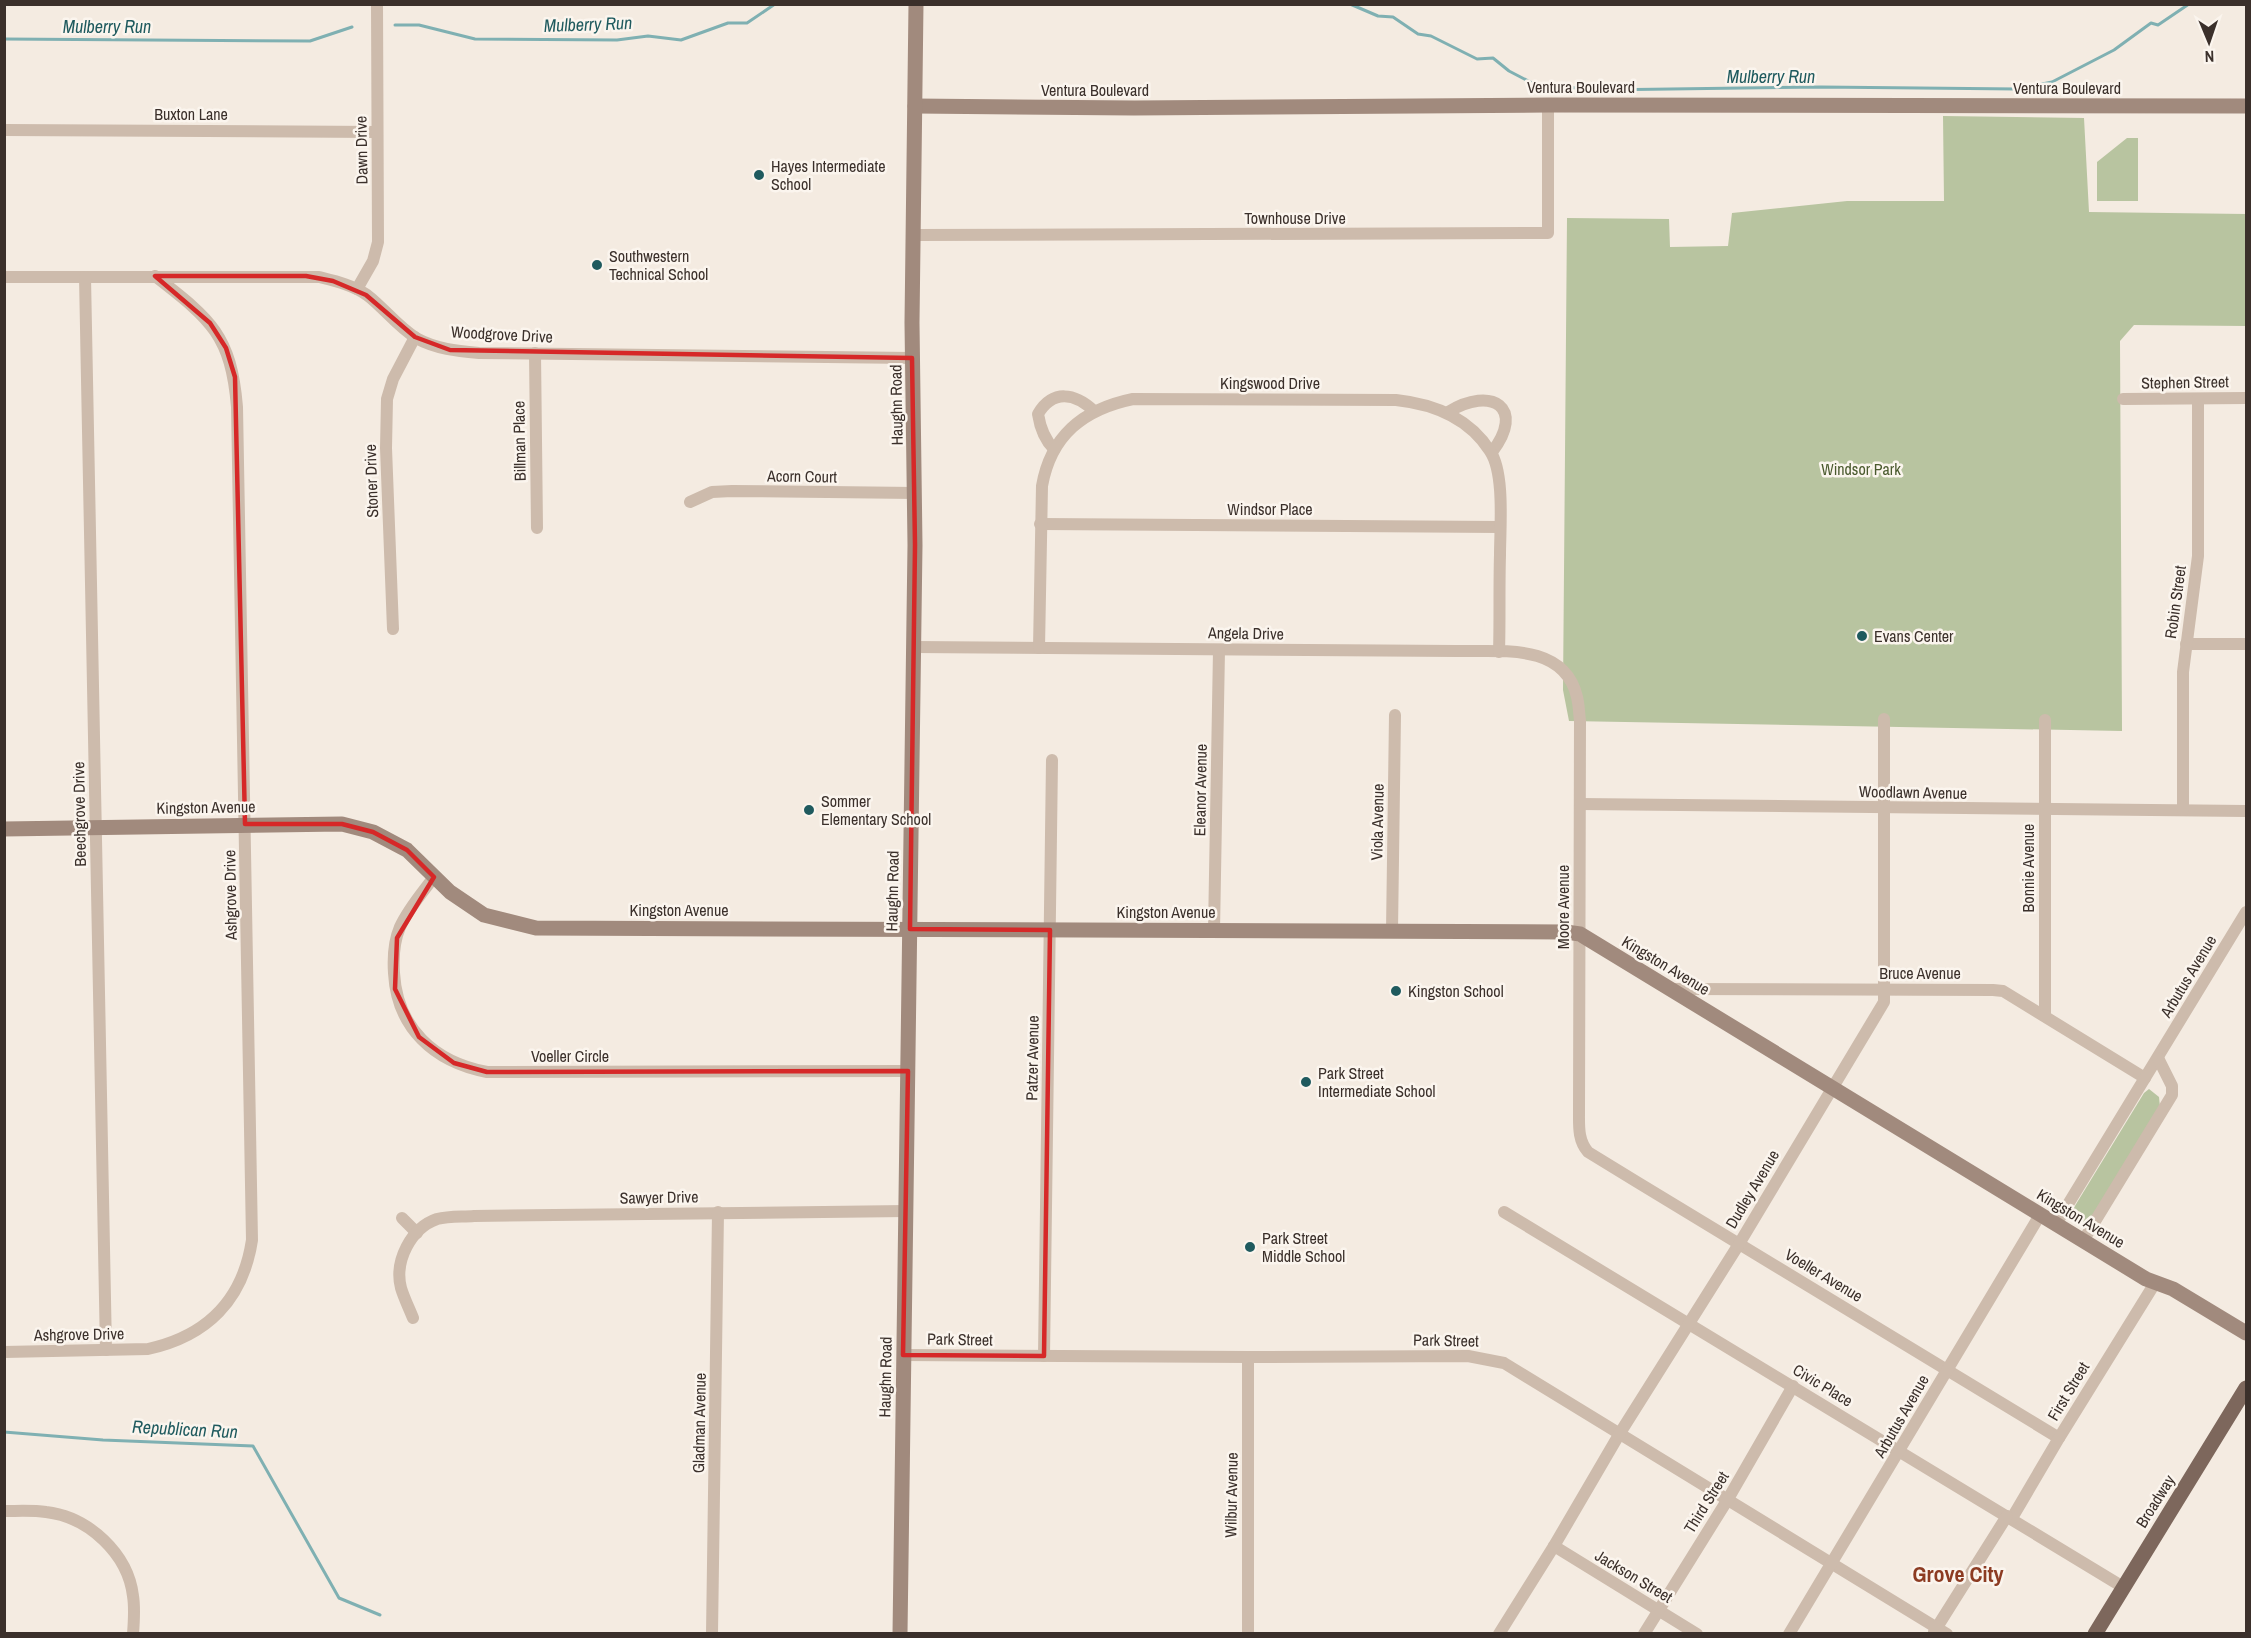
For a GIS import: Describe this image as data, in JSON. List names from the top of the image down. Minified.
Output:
{"streets":{"main road":["Broadway"],"street":["Ventura Boulevard","Buxton Lane","Dawn Drive","Townhouse Drive","Woodgrove Drive","Stephen Street","Kingswood Drive","Haughn Road","Billman Place","Acorn Court","Stoner Drive","Windsor Place","Robin Street","Angela Drive","Eleanor Avenue","Woodlawn Avenue","Kingston Avenue","Beechgrove Drive","Viola Avenue","Bonnie Avenue","Ashgrove Drive","Moore Avenue","Bruce Avenue","Arbutus Avenue","Voeller Circle","Patzer Avenue","Dudley Avenue","Sawyer Drive","Voeller Avenue","Park Street","Civic Place","First Street","Gladman Avenue","Wilbur Avenue","Third Street","Jackson Street"]},"crossings":[["Ventura Boulevard","Townhouse Drive"],["Ventura Boulevard","Haughn Road"],["Buxton Lane","Dawn Drive"],["Dawn Drive","Woodgrove Drive"],["Townhouse Drive","Haughn Road"],["Woodgrove Drive","Haughn Road"],["Woodgrove Drive","Billman Place"],["Woodgrove Drive","Stoner Drive"],["Woodgrove Drive","Beechgrove Drive"],["Woodgrove Drive","Ashgrove Drive"],["Stephen Street","Robin Street"],["Kingswood Drive","Windsor Place"],["Kingswood Drive","Angela Drive"],["Haughn Road","Acorn Court"],["Haughn Road","Angela Drive"],["Haughn Road","Kingston Avenue"],["Haughn Road","Voeller Circle"],["Haughn Road","Sawyer Drive"],["Haughn Road","Park Street"],["Robin Street","Woodlawn Avenue"],["Angela Drive","Eleanor Avenue"],["Angela Drive","Moore Avenue"],["Eleanor Avenue","Kingston Avenue"],["Woodlawn Avenue","Bonnie Avenue"],["Woodlawn Avenue","Moore Avenue"],["Woodlawn Avenue","Dudley Avenue"],["Kingston Avenue","Beechgrove Drive"],["Kingston Avenue","Viola Avenue"],["Kingston Avenue","Ashgrove Drive"],["Kingston Avenue","Moore Avenue"],["Kingston Avenue","Bruce Avenue"],["Kingston Avenue","Arbutus Avenue"],["Kingston Avenue","Voeller Circle"],["Kingston Avenue","Patzer Avenue"],["Kingston Avenue","Dudley Avenue"],["Kingston Avenue","First Street"],["Beechgrove Drive","Ashgrove Drive"],["Bonnie Avenue","Bruce Avenue"],["Moore Avenue","Voeller Avenue"],["Bruce Avenue","Arbutus Avenue"],["Bruce Avenue","Dudley Avenue"],["Arbutus Avenue","Voeller Avenue"],["Arbutus Avenue","Park Street"],["Arbutus Avenue","Civic Place"],["Patzer Avenue","Park Street"],["Dudley Avenue","Voeller Avenue"],["Dudley Avenue","Park Street"],["Dudley Avenue","Civic Place"],["Dudley Avenue","Jackson Street"],["Sawyer Drive","Gladman Avenue"],["Voeller Avenue","First Street"],["Park Street","First Street"],["Park Street","Wilbur Avenue"],["Park Street","Third Street"],["Civic Place","First Street"],["Civic Place","Broadway"],["Civic Place","Third Street"],["Third Street","Jackson Street"]],"districts":["Grove City"],"water":["Mulberry Run","Republican Run"],"parks":["Windsor Park"],"places":["Hayes Intermediate School","Southwestern Technical School","Evans Center","Sommer Elementary School","Kingston School","Park Street Intermediate School","Park Street Middle School"],"north":"bottom"}
